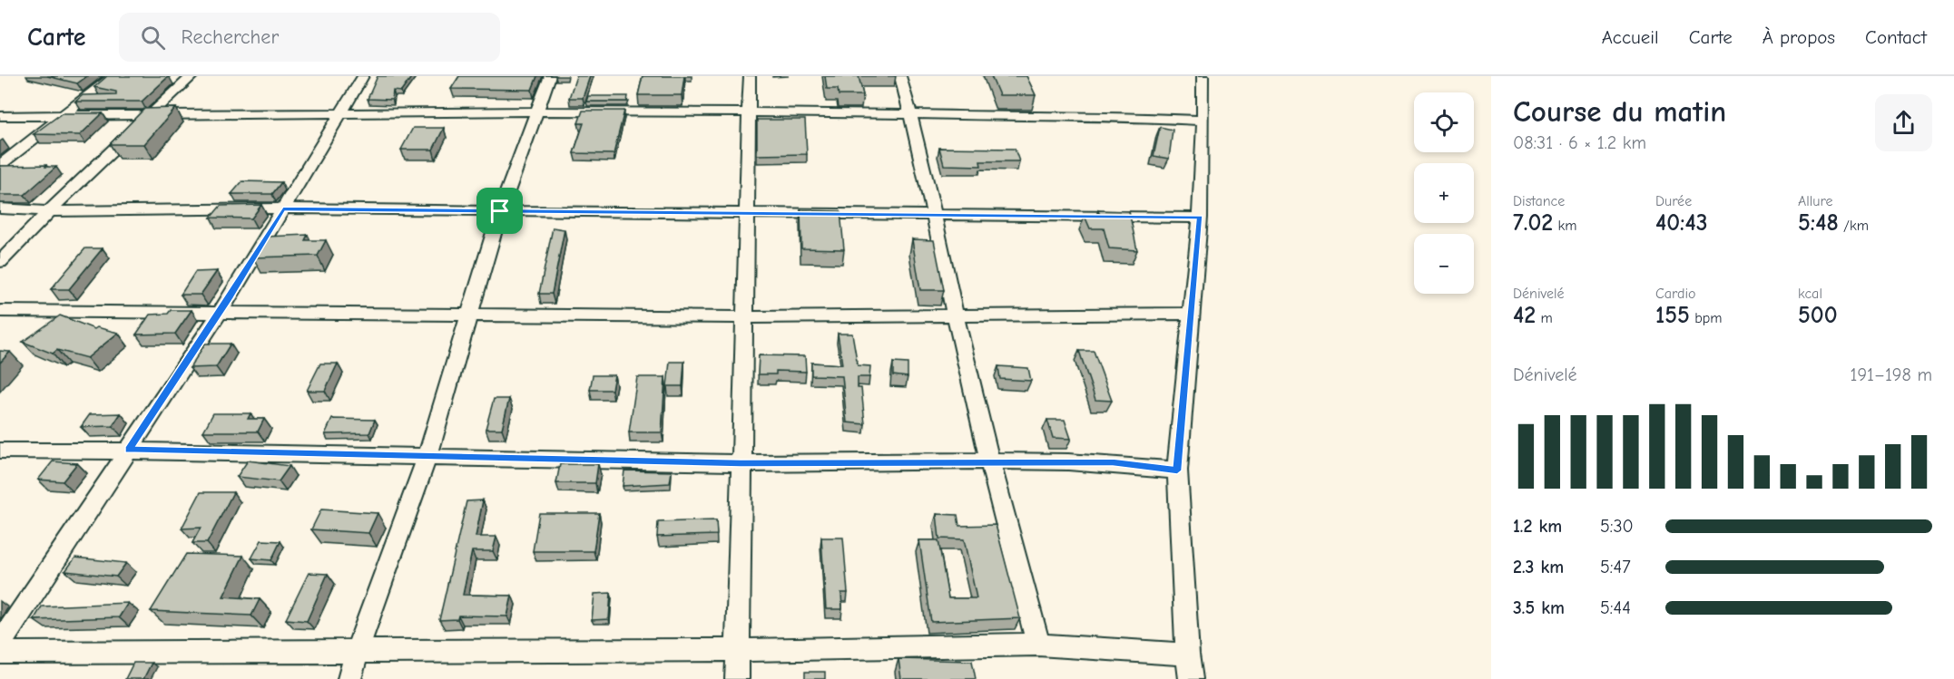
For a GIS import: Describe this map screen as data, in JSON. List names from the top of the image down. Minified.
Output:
{"page":{"header":"Carte","search":"Rechercher","nav":["Accueil","Carte","À propos","Contact"],"heading":["Course du matin","08:31 · 6 × 1.2 km"],"map_buttons":["+","−"],"stats":[["Distance","7.02 km"],["Durée","40:43"],["Allure","5:48 /km"],["Dénivelé","42 m"],["Cardio","155 bpm"],["kcal","500"]],"chart":["Dénivelé","191–198 m"],"list":[{"name":"1.2 km","note":"5:30"},{"name":"2.3 km","note":"5:47"},{"name":"3.5 km","note":"5:44"}]}}
